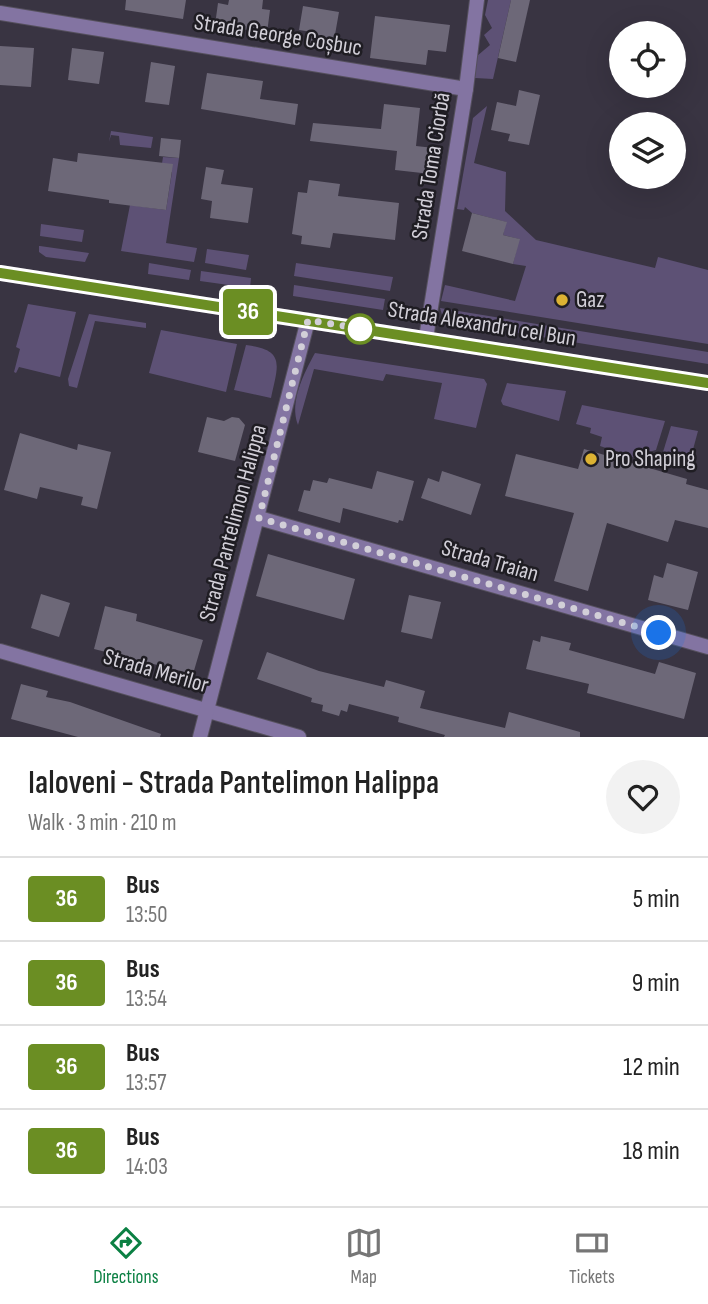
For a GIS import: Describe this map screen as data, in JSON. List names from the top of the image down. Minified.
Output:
{"streets":{"main road":["Strada Alexandru cel Bun"],"street":["Strada George Coșbuc","Strada Toma Ciorbă","Strada Pantelimon Halippa","Strada Traian","Strada Merilor"]},"crossings":[["Strada George Coșbuc","Strada Toma Ciorbă"],["Strada Toma Ciorbă","Strada Alexandru cel Bun"],["Strada Alexandru cel Bun","Strada Pantelimon Halippa"],["Strada Pantelimon Halippa","Strada Traian"],["Strada Pantelimon Halippa","Strada Merilor"]],"places":["Gaz","Pro Shaping"],"lines":["bus line 36"],"page":{"on_map":"36","heading":["Ialoveni - Strada Pantelimon Halippa","Walk · 3 min · 210 m"],"list":[{"mark":"36","name":"Bus","note":"13:50","value":"5 min"},{"mark":"36","name":"Bus","note":"13:54","value":"9 min"},{"mark":"36","name":"Bus","note":"13:57","value":"12 min"},{"mark":"36","name":"Bus","note":"14:03","value":"18 min"}],"tabs":["Directions","Map","Tickets"]}}
